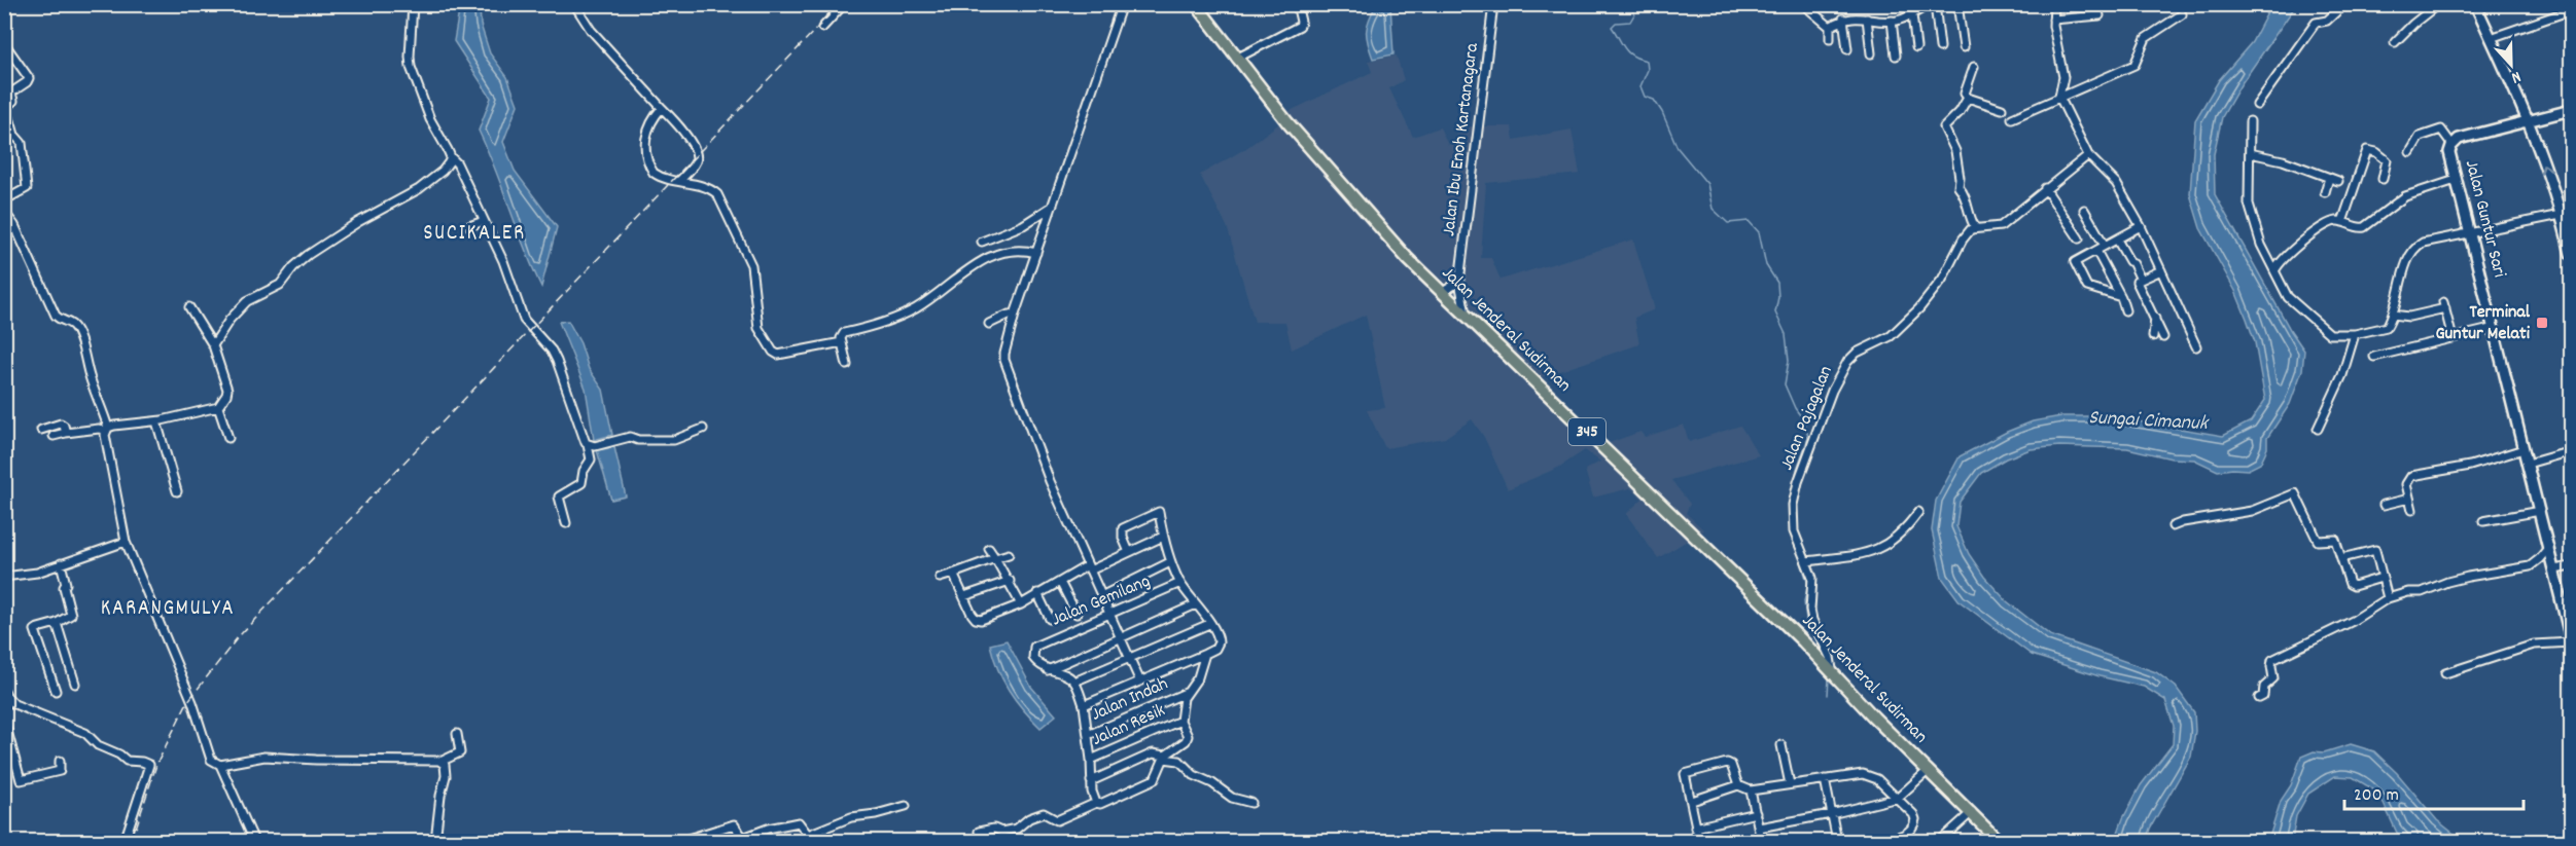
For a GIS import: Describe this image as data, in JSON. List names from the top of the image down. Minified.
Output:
{"streets":{"main road":["Jalan Jenderal Sudirman","345"],"street":["Jalan Ibu Enoh Kartanagara","Jalan Guntur Sari","Jalan Pajagalan","Jalan Gemilang","Jalan Indah","Jalan Resik"]},"crossings":[["Jalan Ibu Enoh Kartanagara","Jalan Jenderal Sudirman"],["Jalan Jenderal Sudirman","Jalan Pajagalan"]],"districts":["SUCIKALER","KARANGMULYA"],"water":["Sungai Cimanuk"],"places":{"transit":["Terminal Guntur Melati"]},"scale_bar":"200 m","north":"bottom"}
